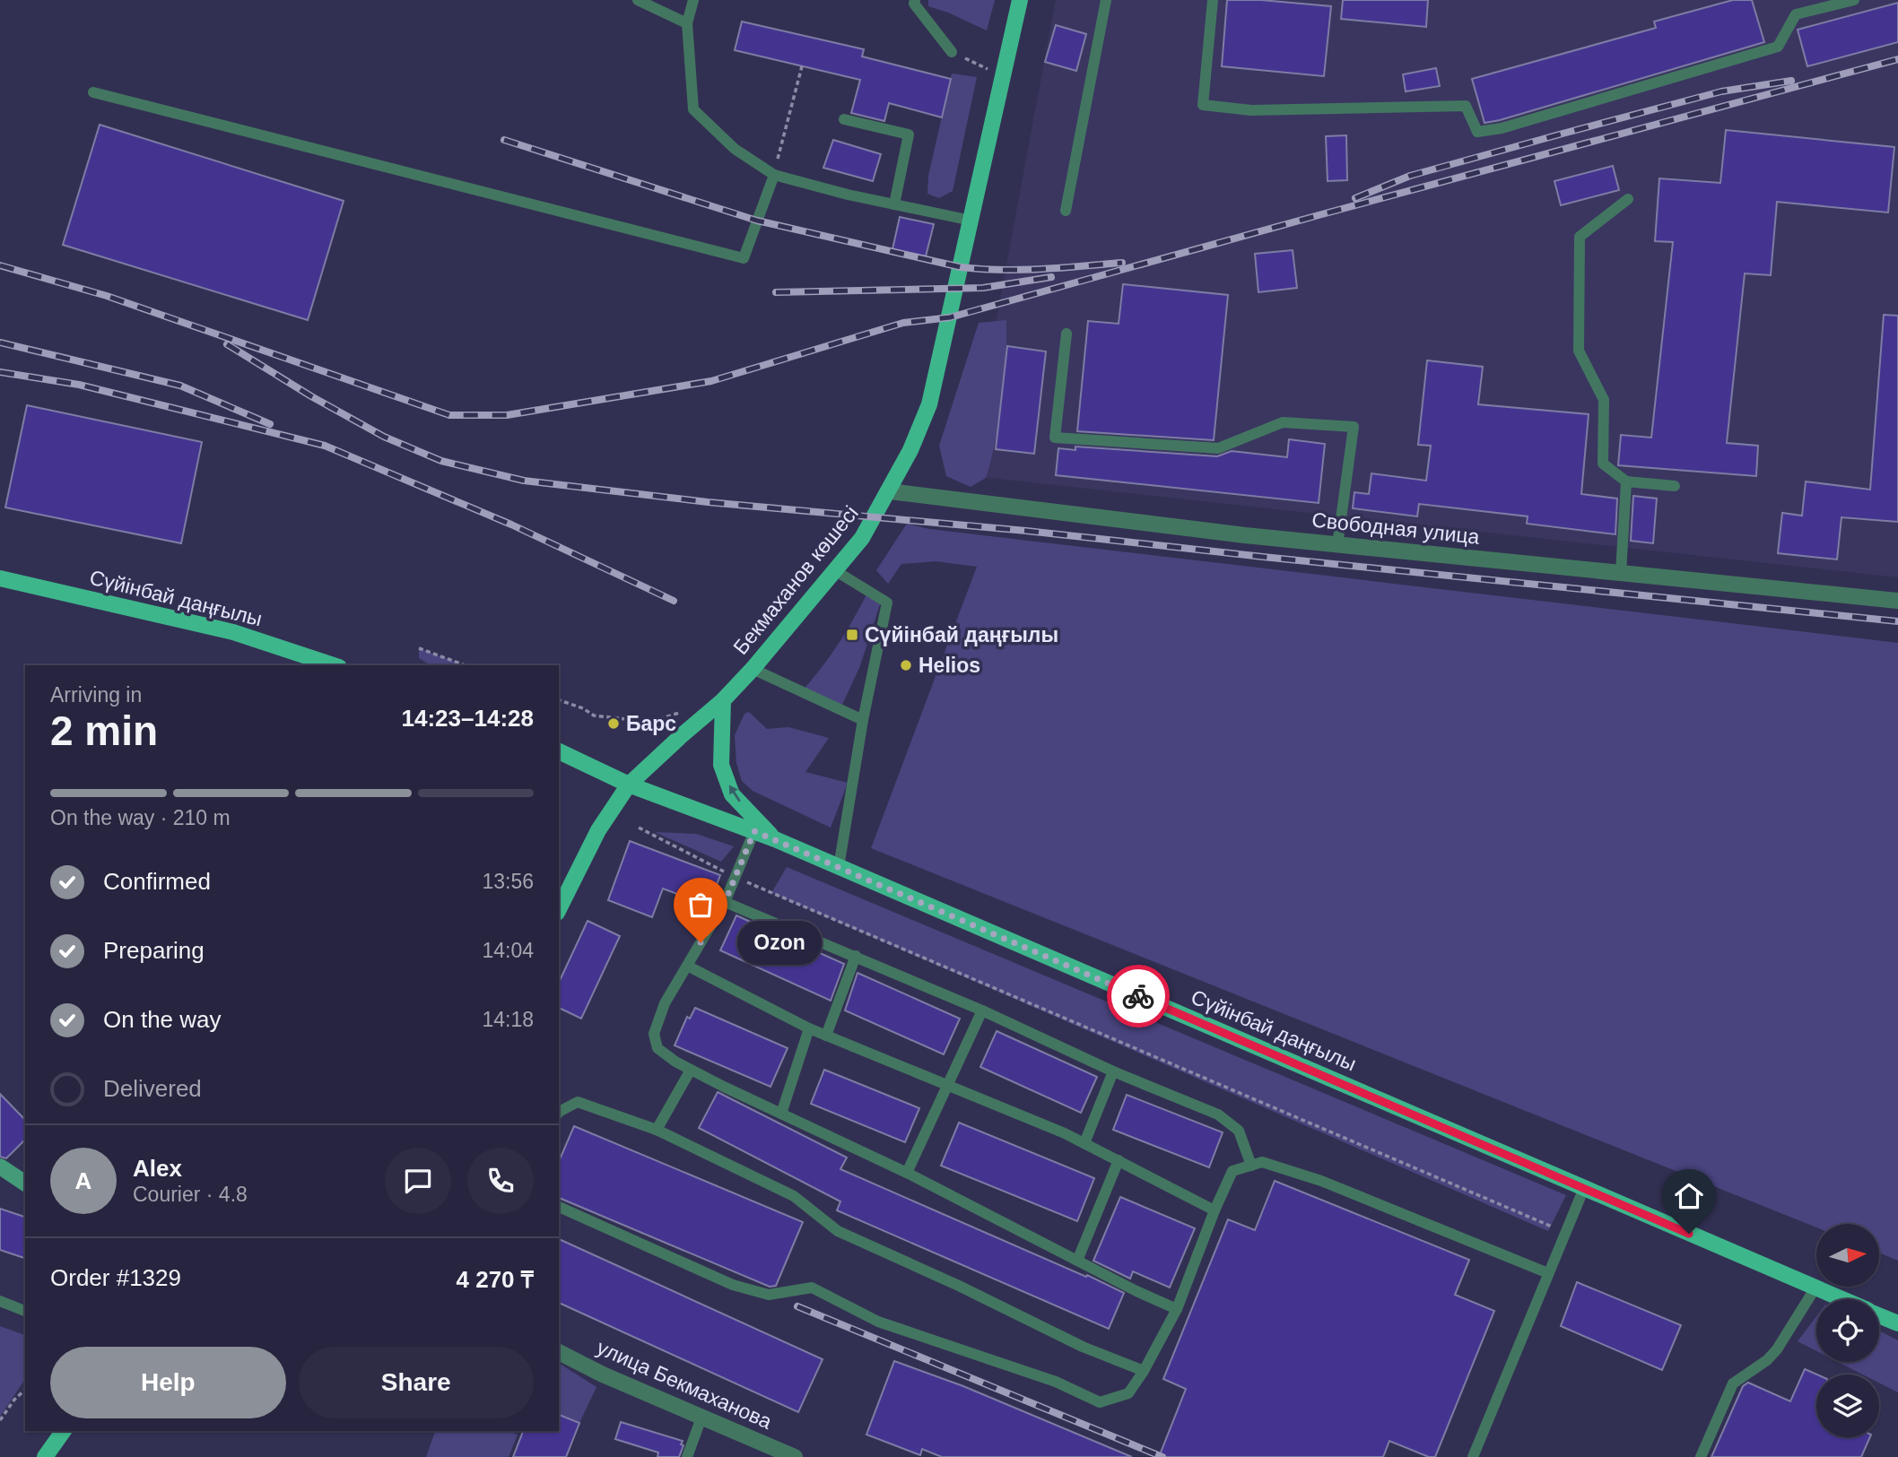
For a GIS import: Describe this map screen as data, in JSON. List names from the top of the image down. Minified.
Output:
{"streets":{"main road":["Бекмаханов көшесі","Сүйінбай даңғылы"],"street":["Свободная улица","улица Бекмаханова"]},"crossings":[["Свободная улица","Бекмаханов көшесі"],["Бекмаханов көшесі","Сүйінбай даңғылы"]],"places":{"transit":["Сүйінбай даңғылы"],"other":["Helios","Барс","Ozon"]},"north":"right","page":{"heading":["2 min","Arriving in","14:23–14:28"],"panel":["Alex","Courier · 4.8","Order #1329","4 270 ₸"],"bar":"On the way · 210 m","list":[["Confirmed","13:56"],["Preparing","14:04"],["On the way","14:18"],"Delivered"],"bubble":"Ozon","round":"A","buttons":["Help","Share"]}}
